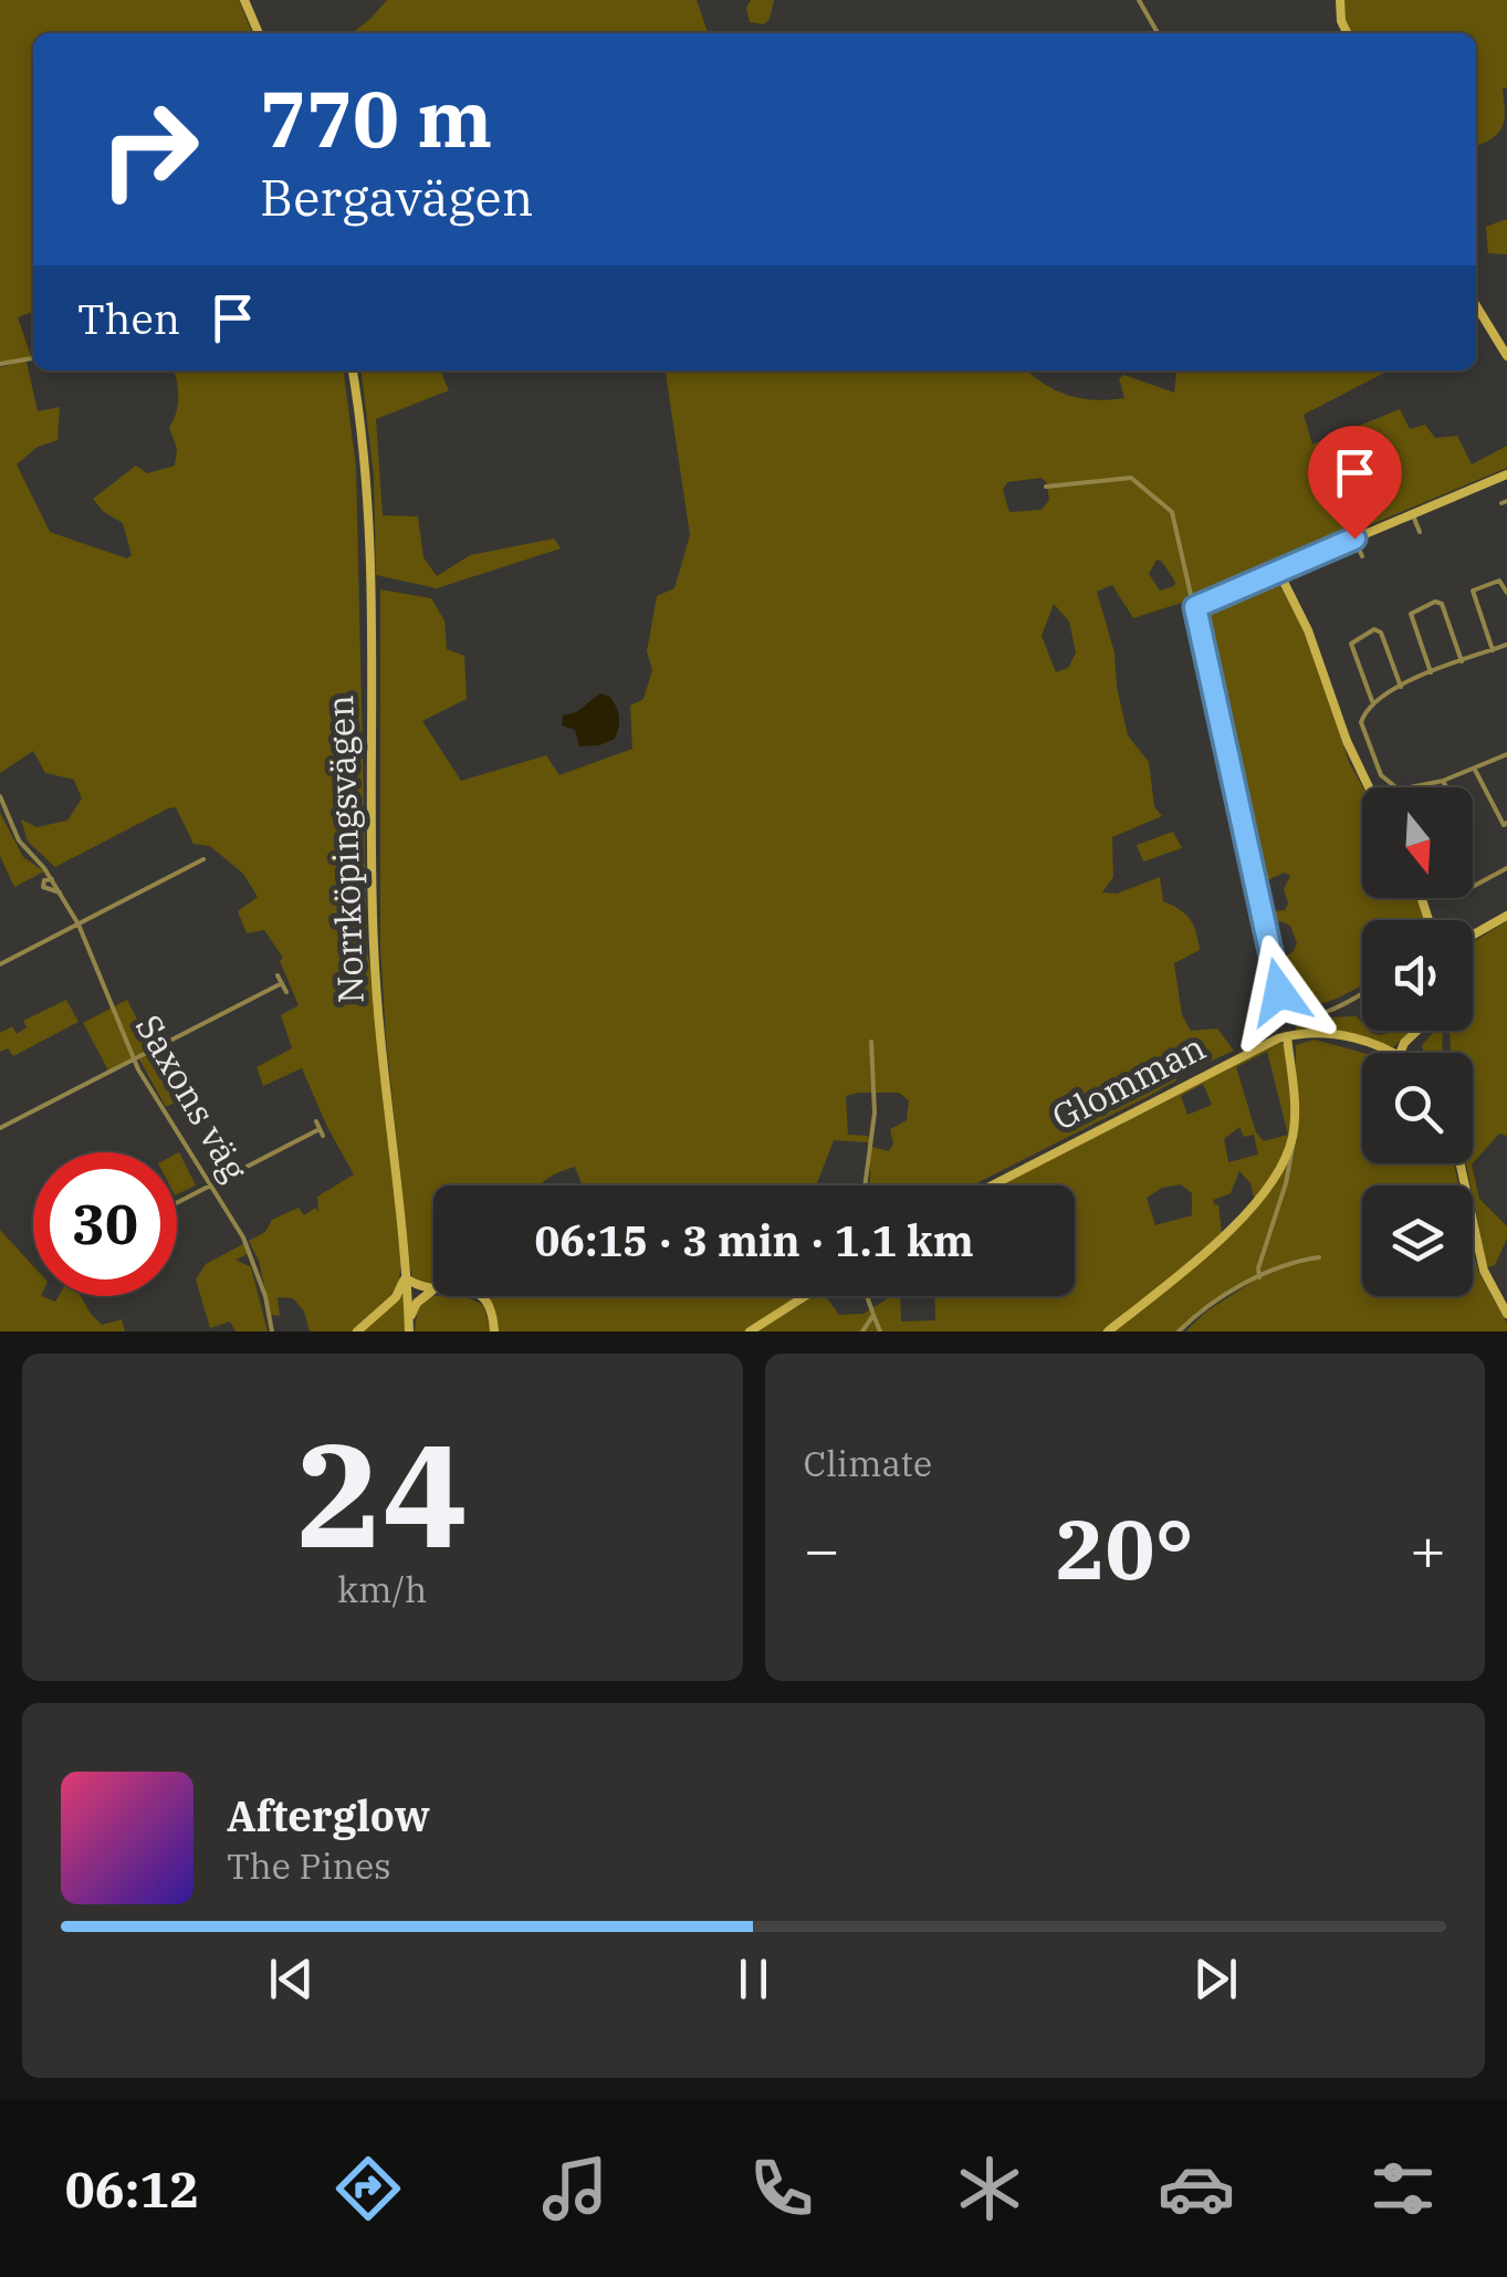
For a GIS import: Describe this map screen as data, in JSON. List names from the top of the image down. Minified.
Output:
{"streets":{"main road":["Norrköpingsvägen","Glomman"],"street":["Saxons väg"]},"north":"bottom","page":{"turn":["770 m","Bergavägen"],"then":"Then","limit":"30","trip":"06:15 · 3 min · 1.1 km","tile":[["24","km/h"],"Climate"],"heat":["−","20°","+"],"song":["Afterglow","The Pines"],"tabs":"06:12"}}
